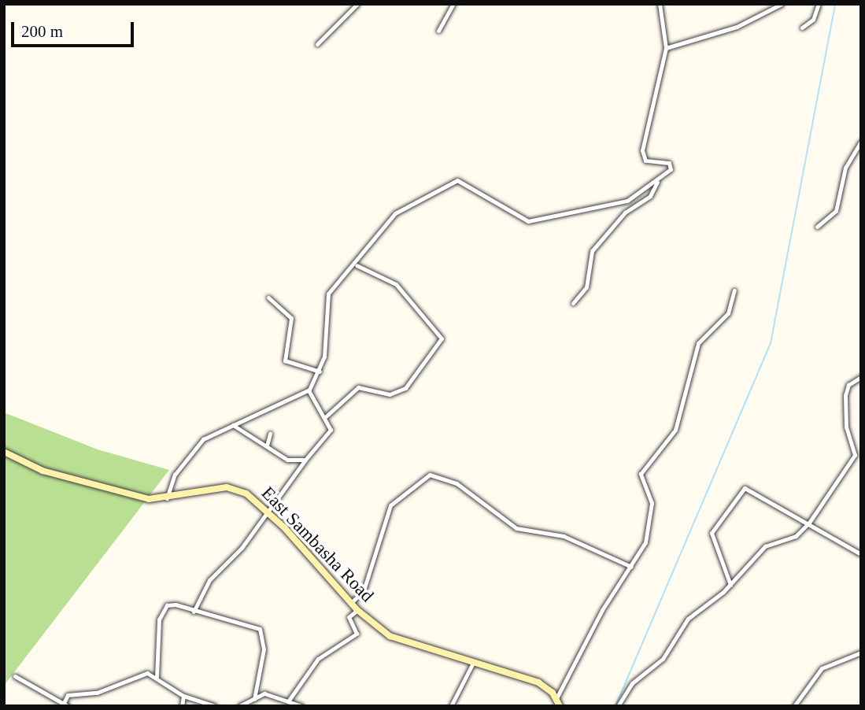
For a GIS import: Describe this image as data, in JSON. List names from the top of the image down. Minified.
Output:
{"streets":{"street":["East Sambasha Road"]},"scale_bar":"200 m"}
